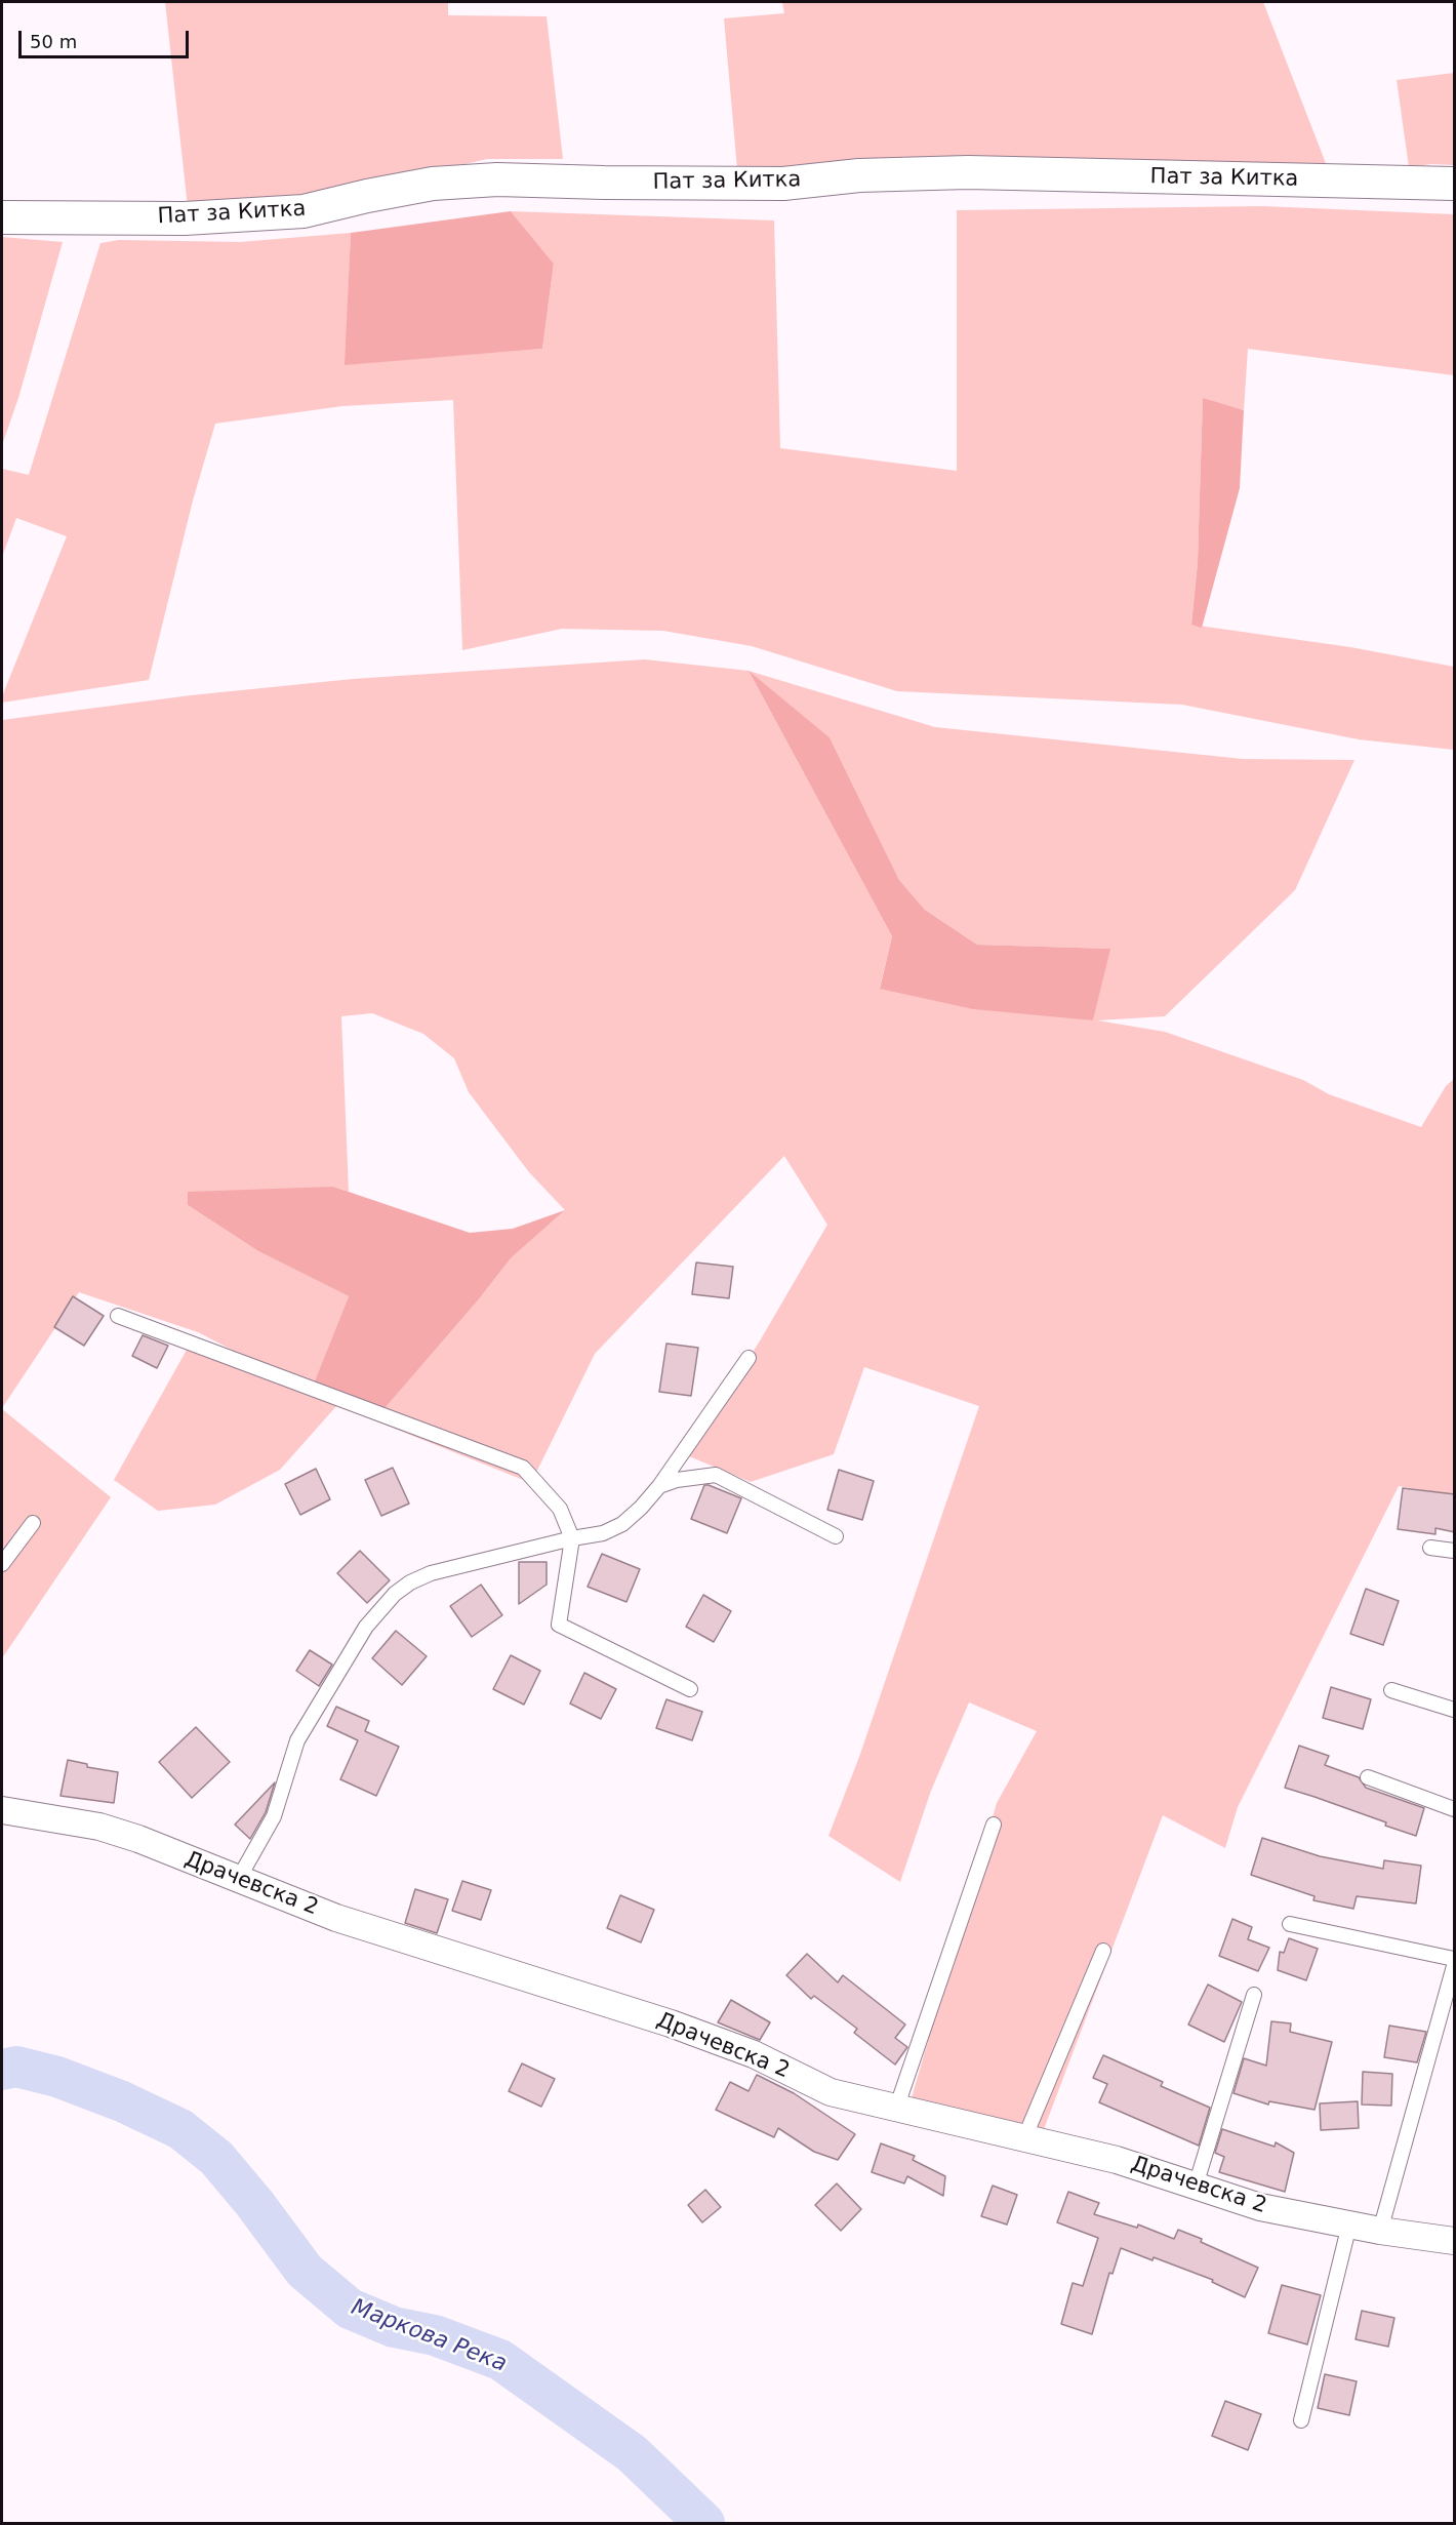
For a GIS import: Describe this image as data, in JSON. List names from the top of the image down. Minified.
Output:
{"streets":{"street":["Пат за Китка","Драчевска 2"]},"water":["Маркова Река"],"scale_bar":"50 m"}
